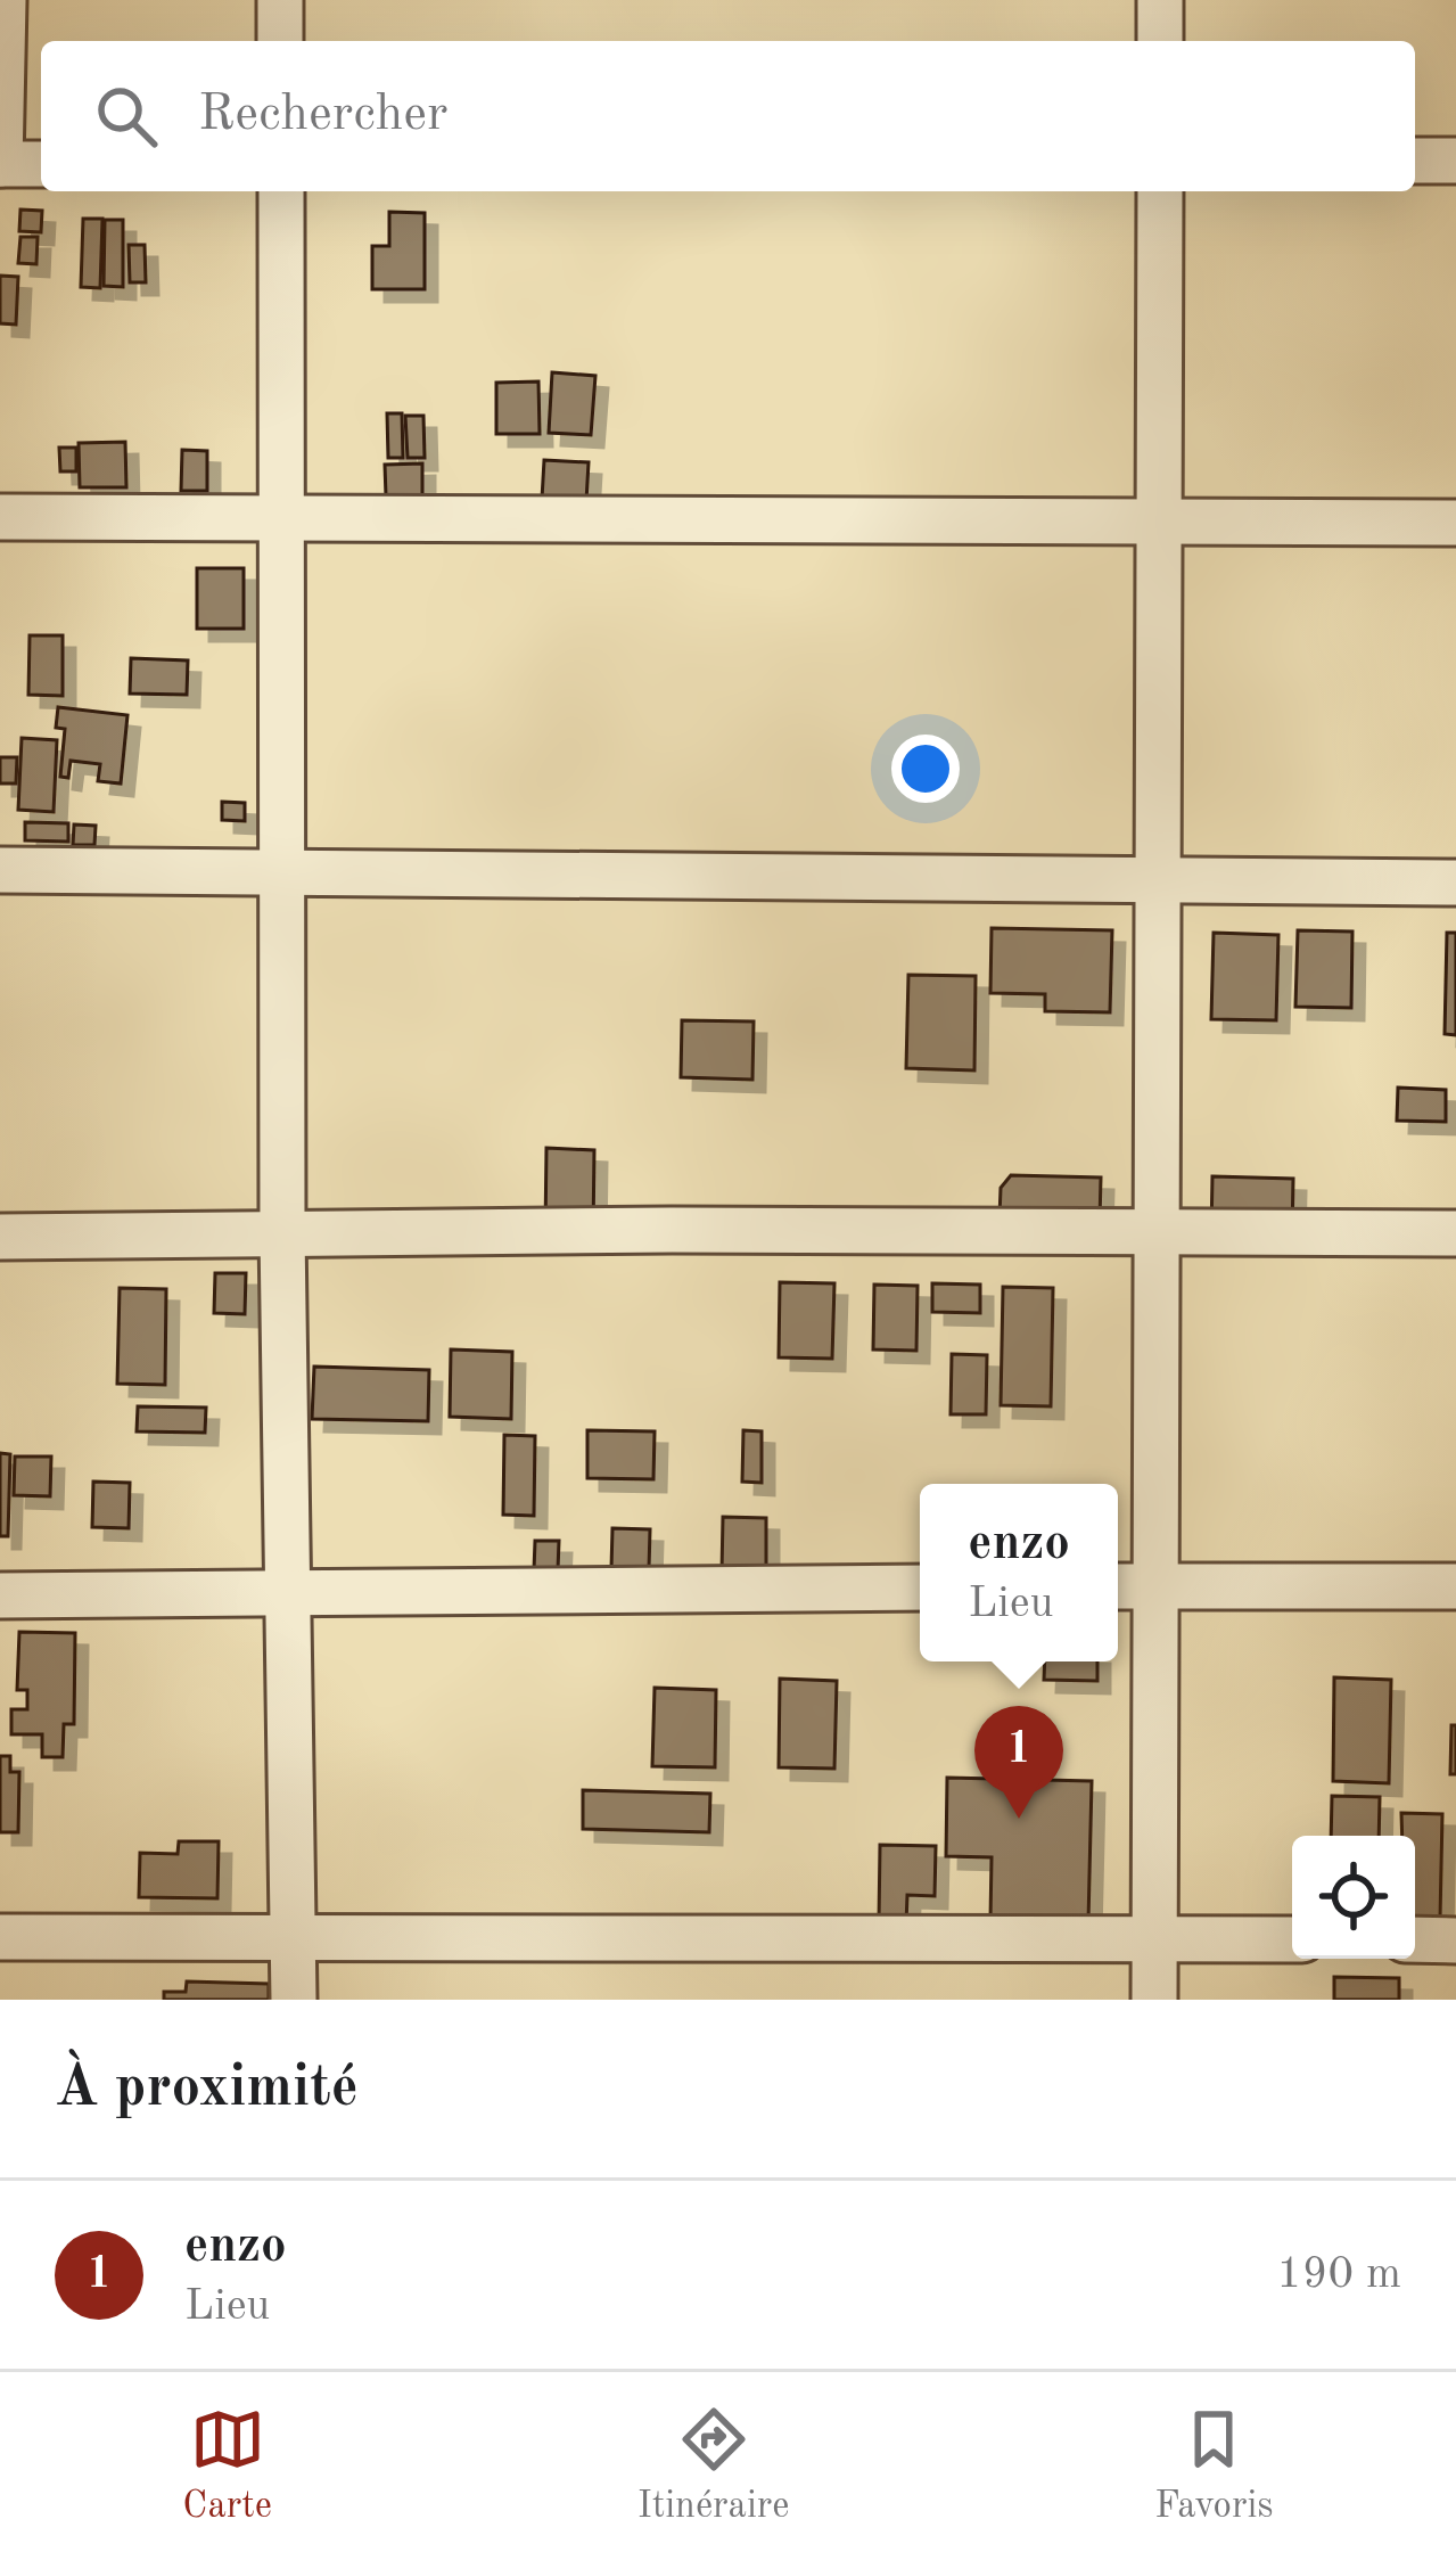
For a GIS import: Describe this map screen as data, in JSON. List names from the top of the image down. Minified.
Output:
{"page":{"search":"Rechercher","popup":["enzo","Lieu"],"pins":"1","heading":"À proximité","list":[{"mark":"1","name":"enzo","note":"Lieu","value":"190 m"}],"nav":["Carte","Itinéraire","Favoris"]}}
